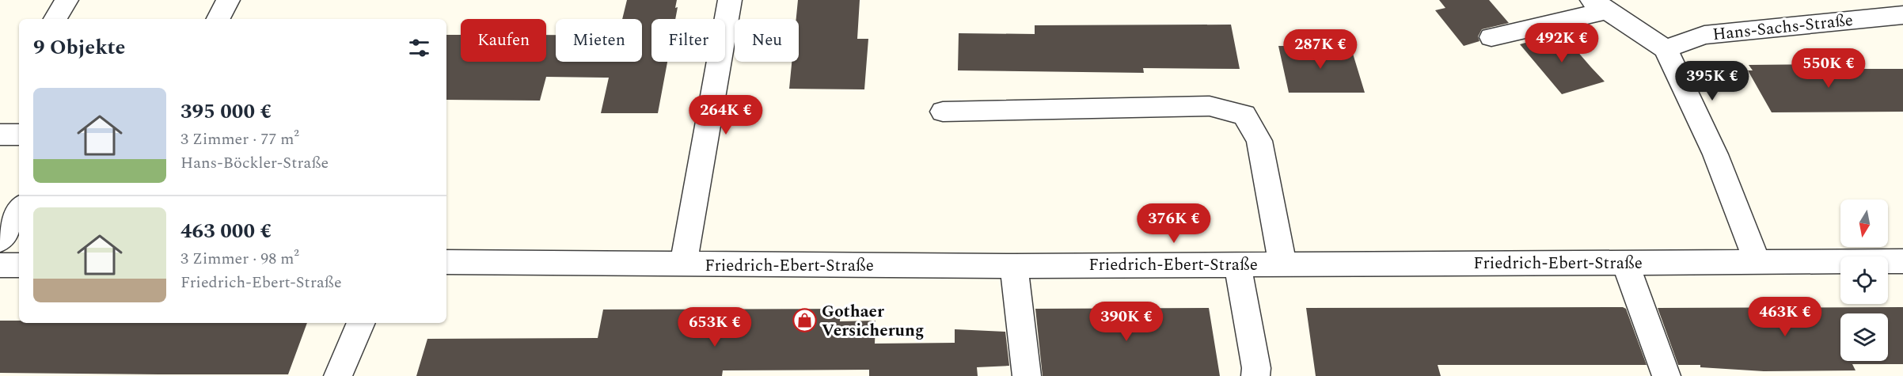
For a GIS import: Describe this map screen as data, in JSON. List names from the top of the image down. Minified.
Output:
{"streets":{"street":["Hans-Sachs-Straße","Friedrich-Ebert-Straße"]},"places":{"shop":["Gothaer Versicherung"]},"north":"bottom","page":{"chip":["Kaufen","Mieten","Filter","Neu"],"heading":"9 Objekte","price":["492K €","287K €","550K €","395K €","264K €","376K €","463K €","390K €","653K €"],"list":[{"name":"395 000 €","note":"3 Zimmer · 77 m² · Hans-Böckler-Straße"},{"name":"463 000 €","note":"3 Zimmer · 98 m² · Friedrich-Ebert-Straße"}]}}
